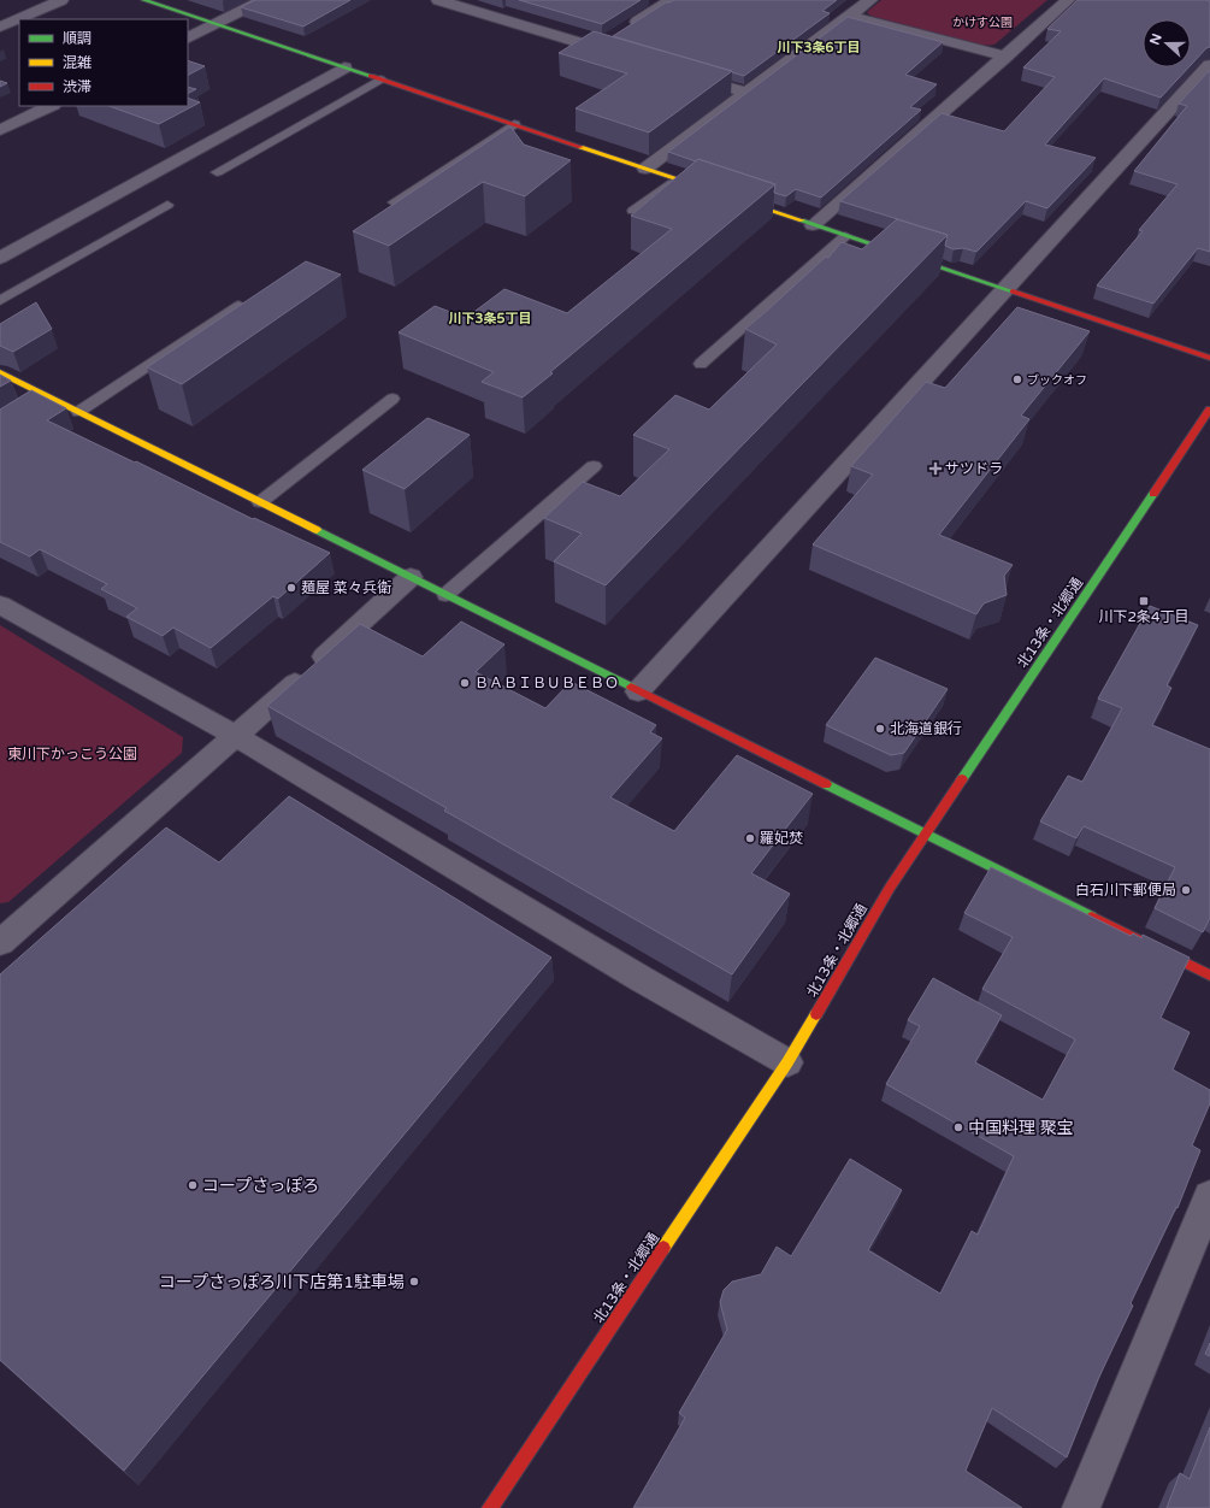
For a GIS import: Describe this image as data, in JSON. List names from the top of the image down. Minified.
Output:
{"streets":{"street":["北13条・北郷通"]},"districts":["川下3条6丁目","川下3条5丁目"],"parks":["かけす公園","東川下かっこう公園"],"places":{"other":["ブックオフ","麺屋 菜々兵衛","ＢＡＢＩＢＵＢＥＢＯ","北海道銀行","羅妃焚","白石川下郵便局","中国料理 聚宝","コープさっぽろ","コープさっぽろ川下店第1駐車場"],"health":["サツドラ"],"transit":["川下2条4丁目"]},"legend":["順調","混雑","渋滞"],"north":"left"}
